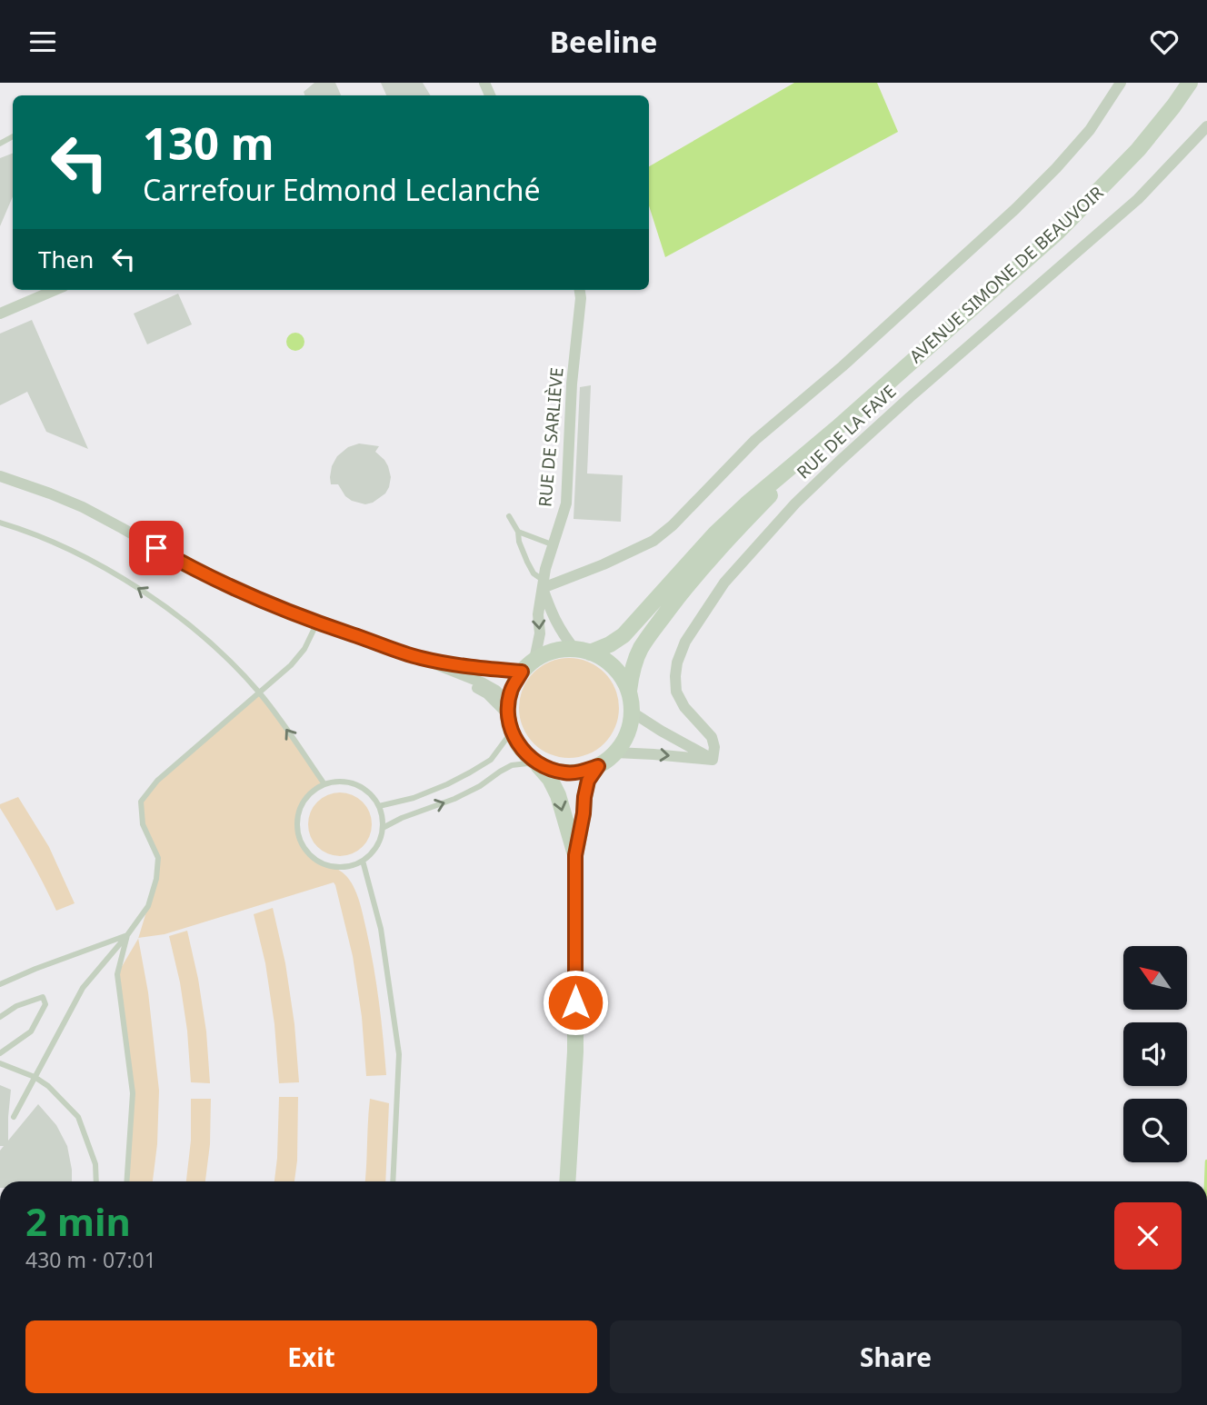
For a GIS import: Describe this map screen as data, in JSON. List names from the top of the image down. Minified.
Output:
{"streets":{"main road":["AVENUE SIMONE DE BEAUVOIR"],"street":["RUE DE LA FAVE","RUE DE SARLIÈVE"]},"north":"top left","page":{"header":"Beeline","turn":["130 m","Carrefour Edmond Leclanché"],"then":"Then","heading":["2 min","430 m · 07:01"],"buttons":["Exit","Share"]}}
